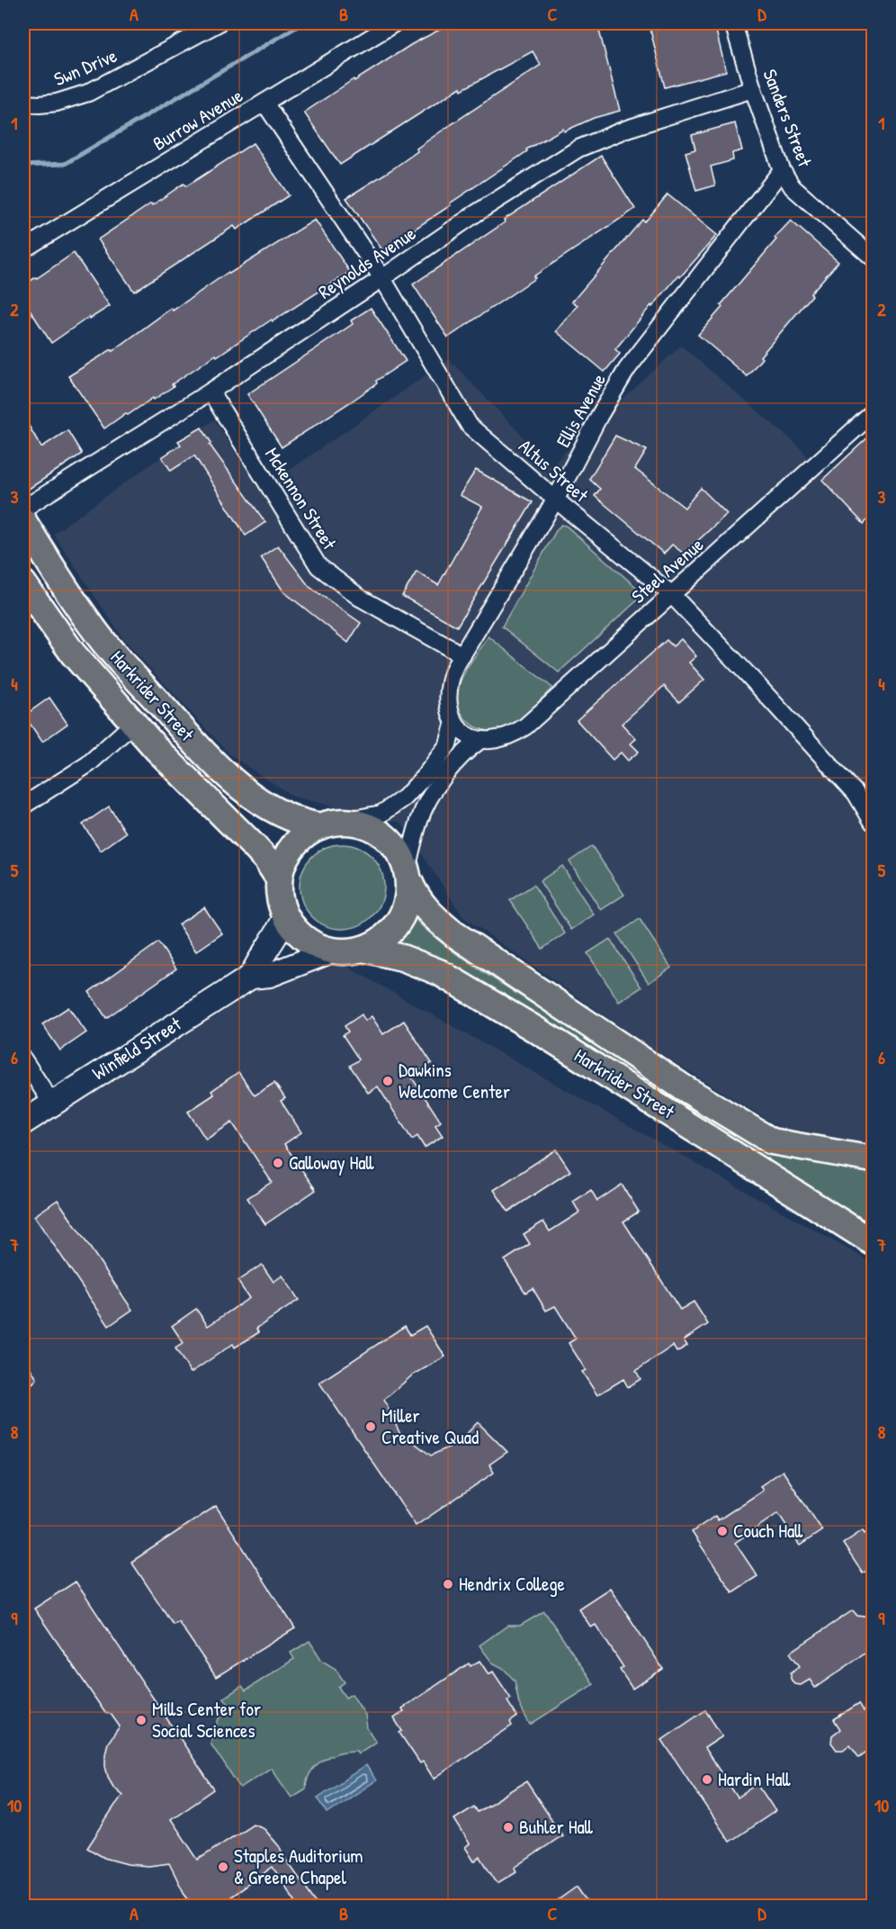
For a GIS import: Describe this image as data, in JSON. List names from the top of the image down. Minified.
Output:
{"streets":{"main road":["Harkrider Street"],"street":["Swn Drive","Sanders Street","Burrow Avenue","Reynolds Avenue","Ellis Avenue","Altus Street","Mckennon Street","Steel Avenue","Winfield Street"]},"crossings":[["Sanders Street","Reynolds Avenue"],["Sanders Street","Ellis Avenue"],["Burrow Avenue","Altus Street"],["Reynolds Avenue","Altus Street"],["Reynolds Avenue","Mckennon Street"],["Ellis Avenue","Altus Street"],["Ellis Avenue","Mckennon Street"],["Altus Street","Steel Avenue"],["Harkrider Street","Winfield Street"]],"places":["Dawkins Welcome Center","Galloway Hall","Miller Creative Quad","Couch Hall","Hendrix College","Mills Center for Social Sciences","Hardin Hall","Buhler Hall","Staples Auditorium & Greene Chapel"],"grid":{"columns":["A","B","C","D"],"rows":["1","2","3","4","5","6","7","8","9","10"]}}
